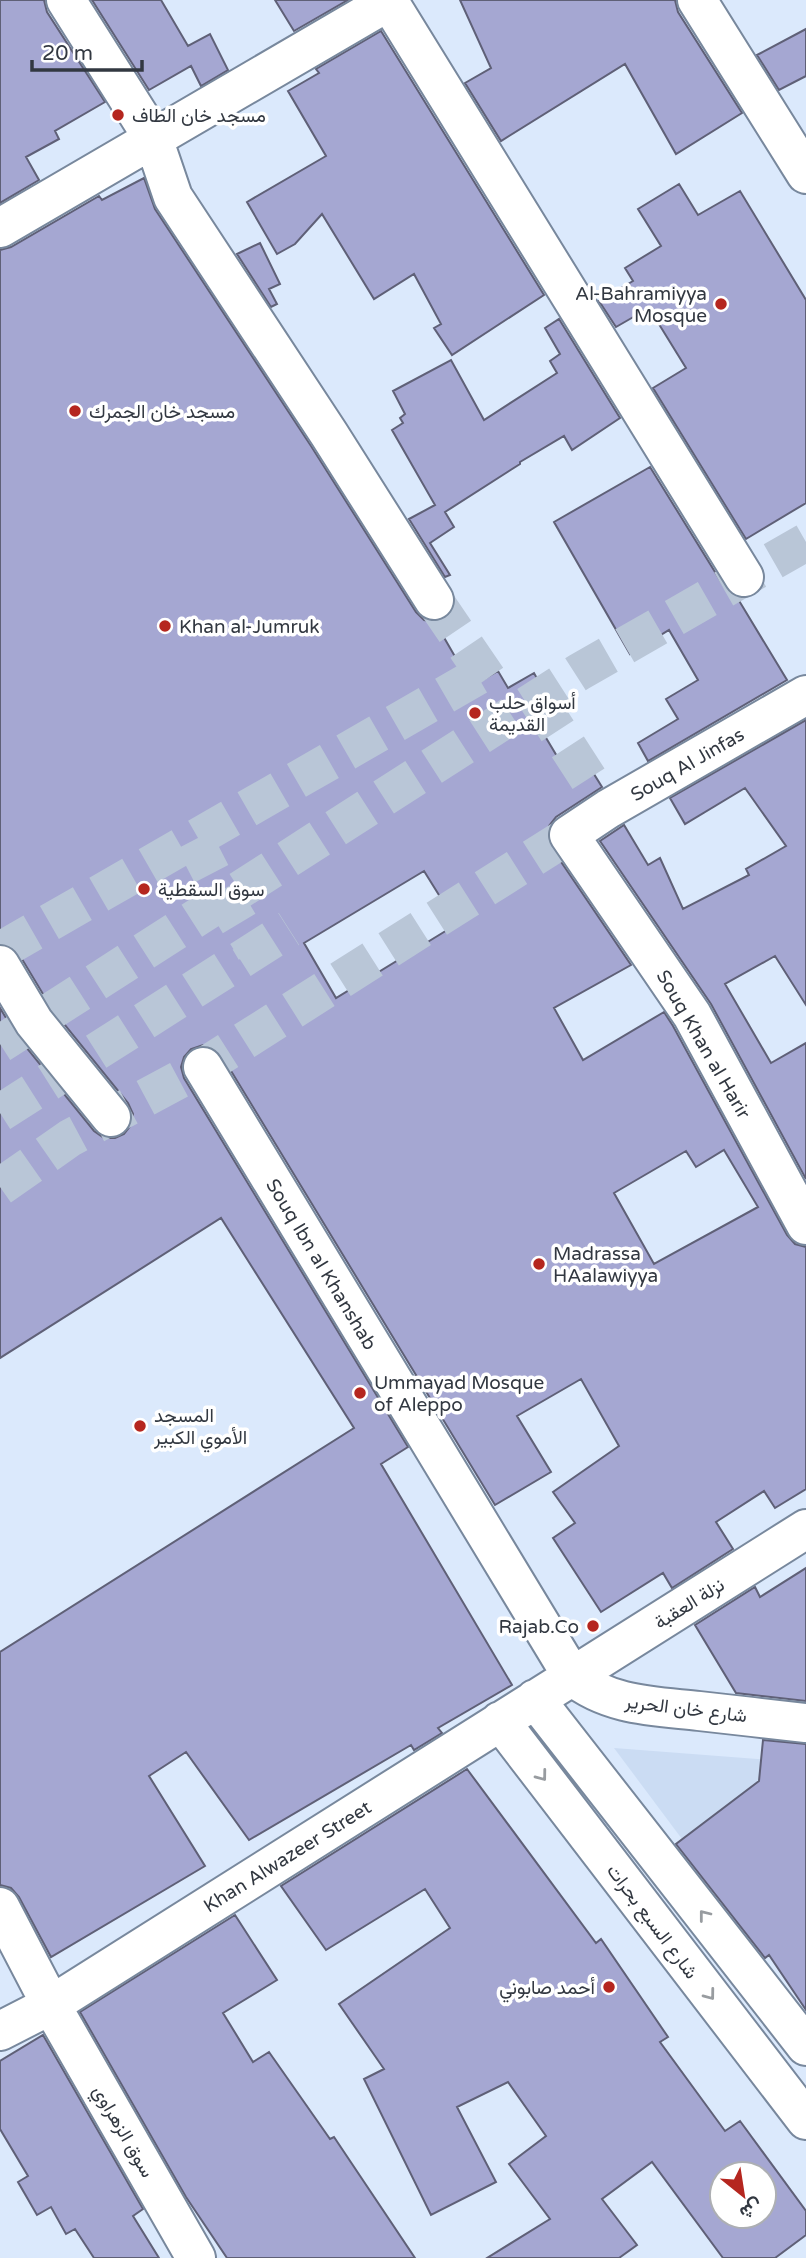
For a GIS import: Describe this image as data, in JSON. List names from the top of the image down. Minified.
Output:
{"streets":{"street":["Souq Al Jinfas","Souq Ibn al Khanshab","نزلة العقبة","شارع خان الحرير","Khan Alwazeer Street","شارع السبع بحرات","سوق الزهراوي"]},"crossings":[["Souq Ibn al Khanshab","نزلة العقبة"],["Souq Ibn al Khanshab","شارع خان الحرير"],["Souq Ibn al Khanshab","Khan Alwazeer Street"],["نزلة العقبة","شارع خان الحرير"],["نزلة العقبة","Khan Alwazeer Street"],["شارع خان الحرير","Khan Alwazeer Street"],["Khan Alwazeer Street","شارع السبع بحرات"],["Khan Alwazeer Street","سوق الزهراوي"]],"places":["مسجد خان الطاف","Al-Bahramiyya Mosque","مسجد خان الجمرك","Khan al-Jumruk","أسواق حلب القديمة","سوق السقطية","Madrassa HAalawiyya","Ummayad Mosque of Aleppo","المسجد الأموي الكبير","Rajab.Co","أحمد صابوني"],"scale_bar":"20 m","north":"bottom right"}
